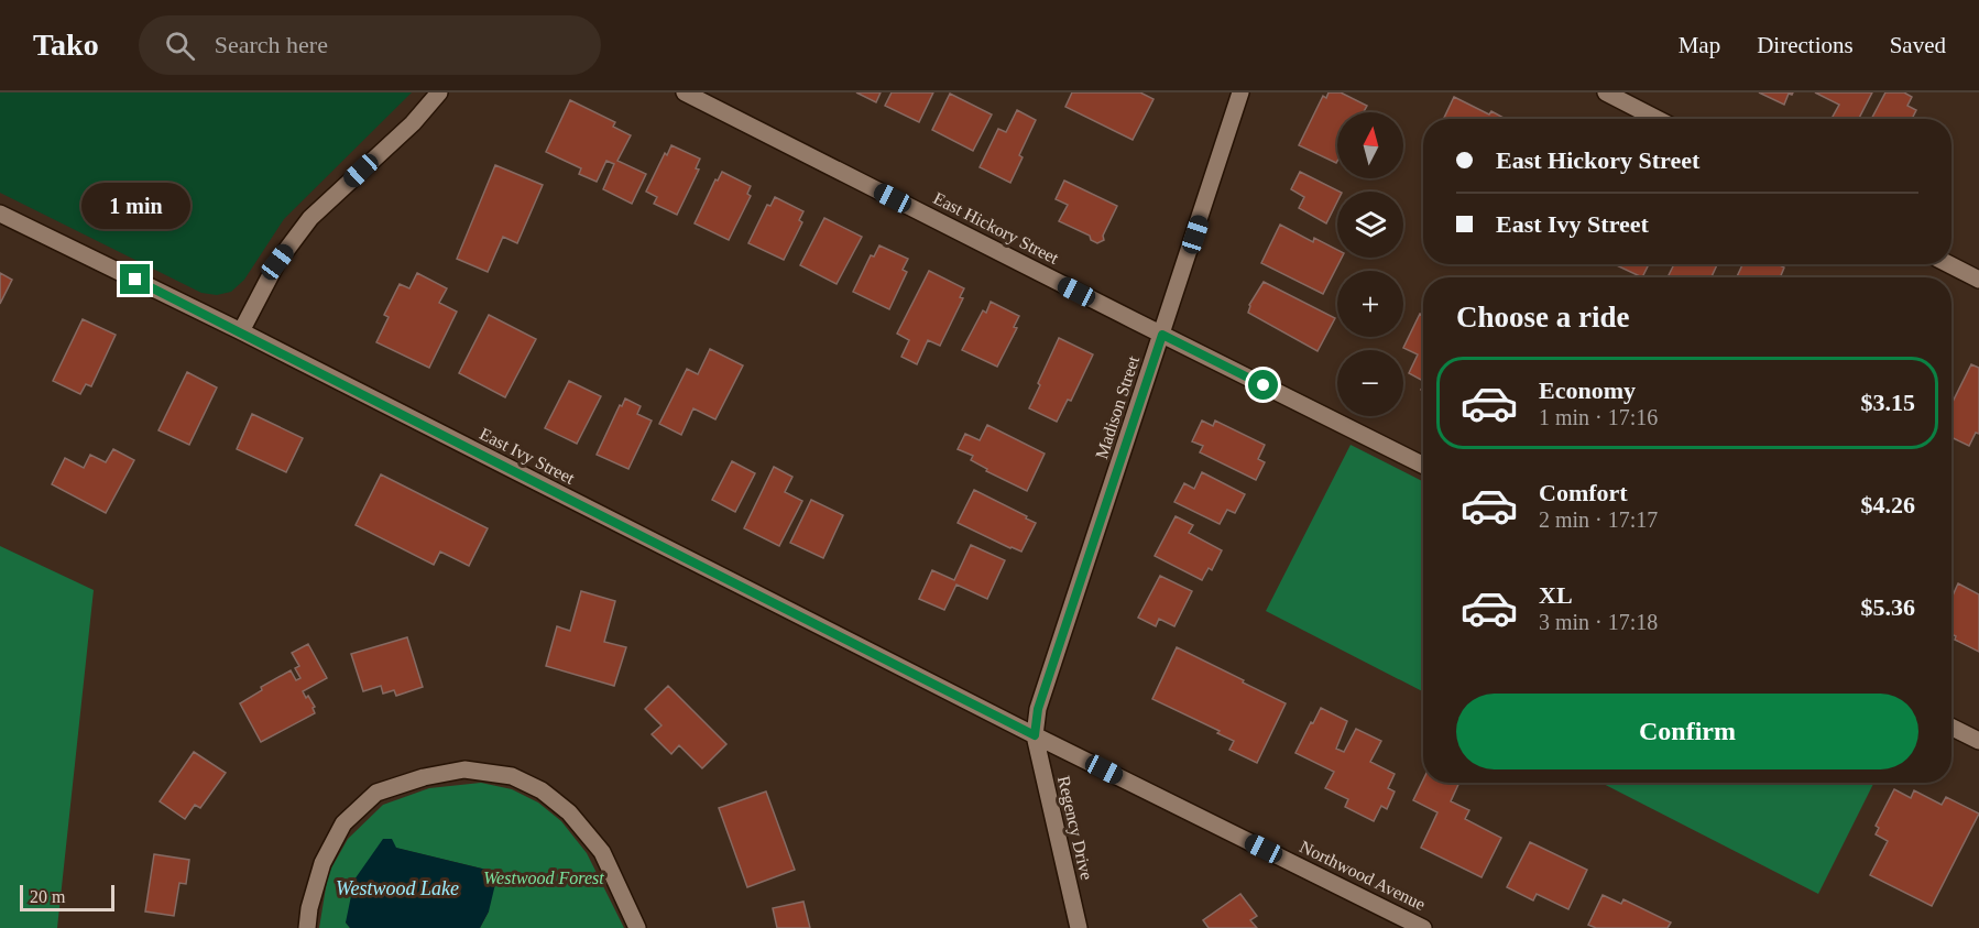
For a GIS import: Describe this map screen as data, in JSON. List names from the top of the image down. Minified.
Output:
{"streets":{"street":["East Hickory Street","Madison Street","East Ivy Street","Regency Drive","Northwood Avenue"]},"crossings":[["East Hickory Street","Madison Street"],["Madison Street","East Ivy Street"],["Madison Street","Regency Drive"],["Madison Street","Northwood Avenue"],["East Ivy Street","Regency Drive"],["East Ivy Street","Northwood Avenue"],["Regency Drive","Northwood Avenue"]],"water":["Westwood Lake"],"parks":["Westwood Forest"],"scale_bar":"20 m","north":"top","page":{"header":"Tako","search":"Search here","nav":["Map","Directions","Saved"],"map_buttons":["+","−"],"banner":["East Hickory Street","East Ivy Street"],"bubble":"1 min","heading":"Choose a ride","list":[{"name":"Economy","note":"1 min · 17:16","value":"$3.15"},{"name":"Comfort","note":"2 min · 17:17","value":"$4.26"},{"name":"XL","note":"3 min · 17:18","value":"$5.36"}],"buttons":"Confirm","scale":"20 m"}}
